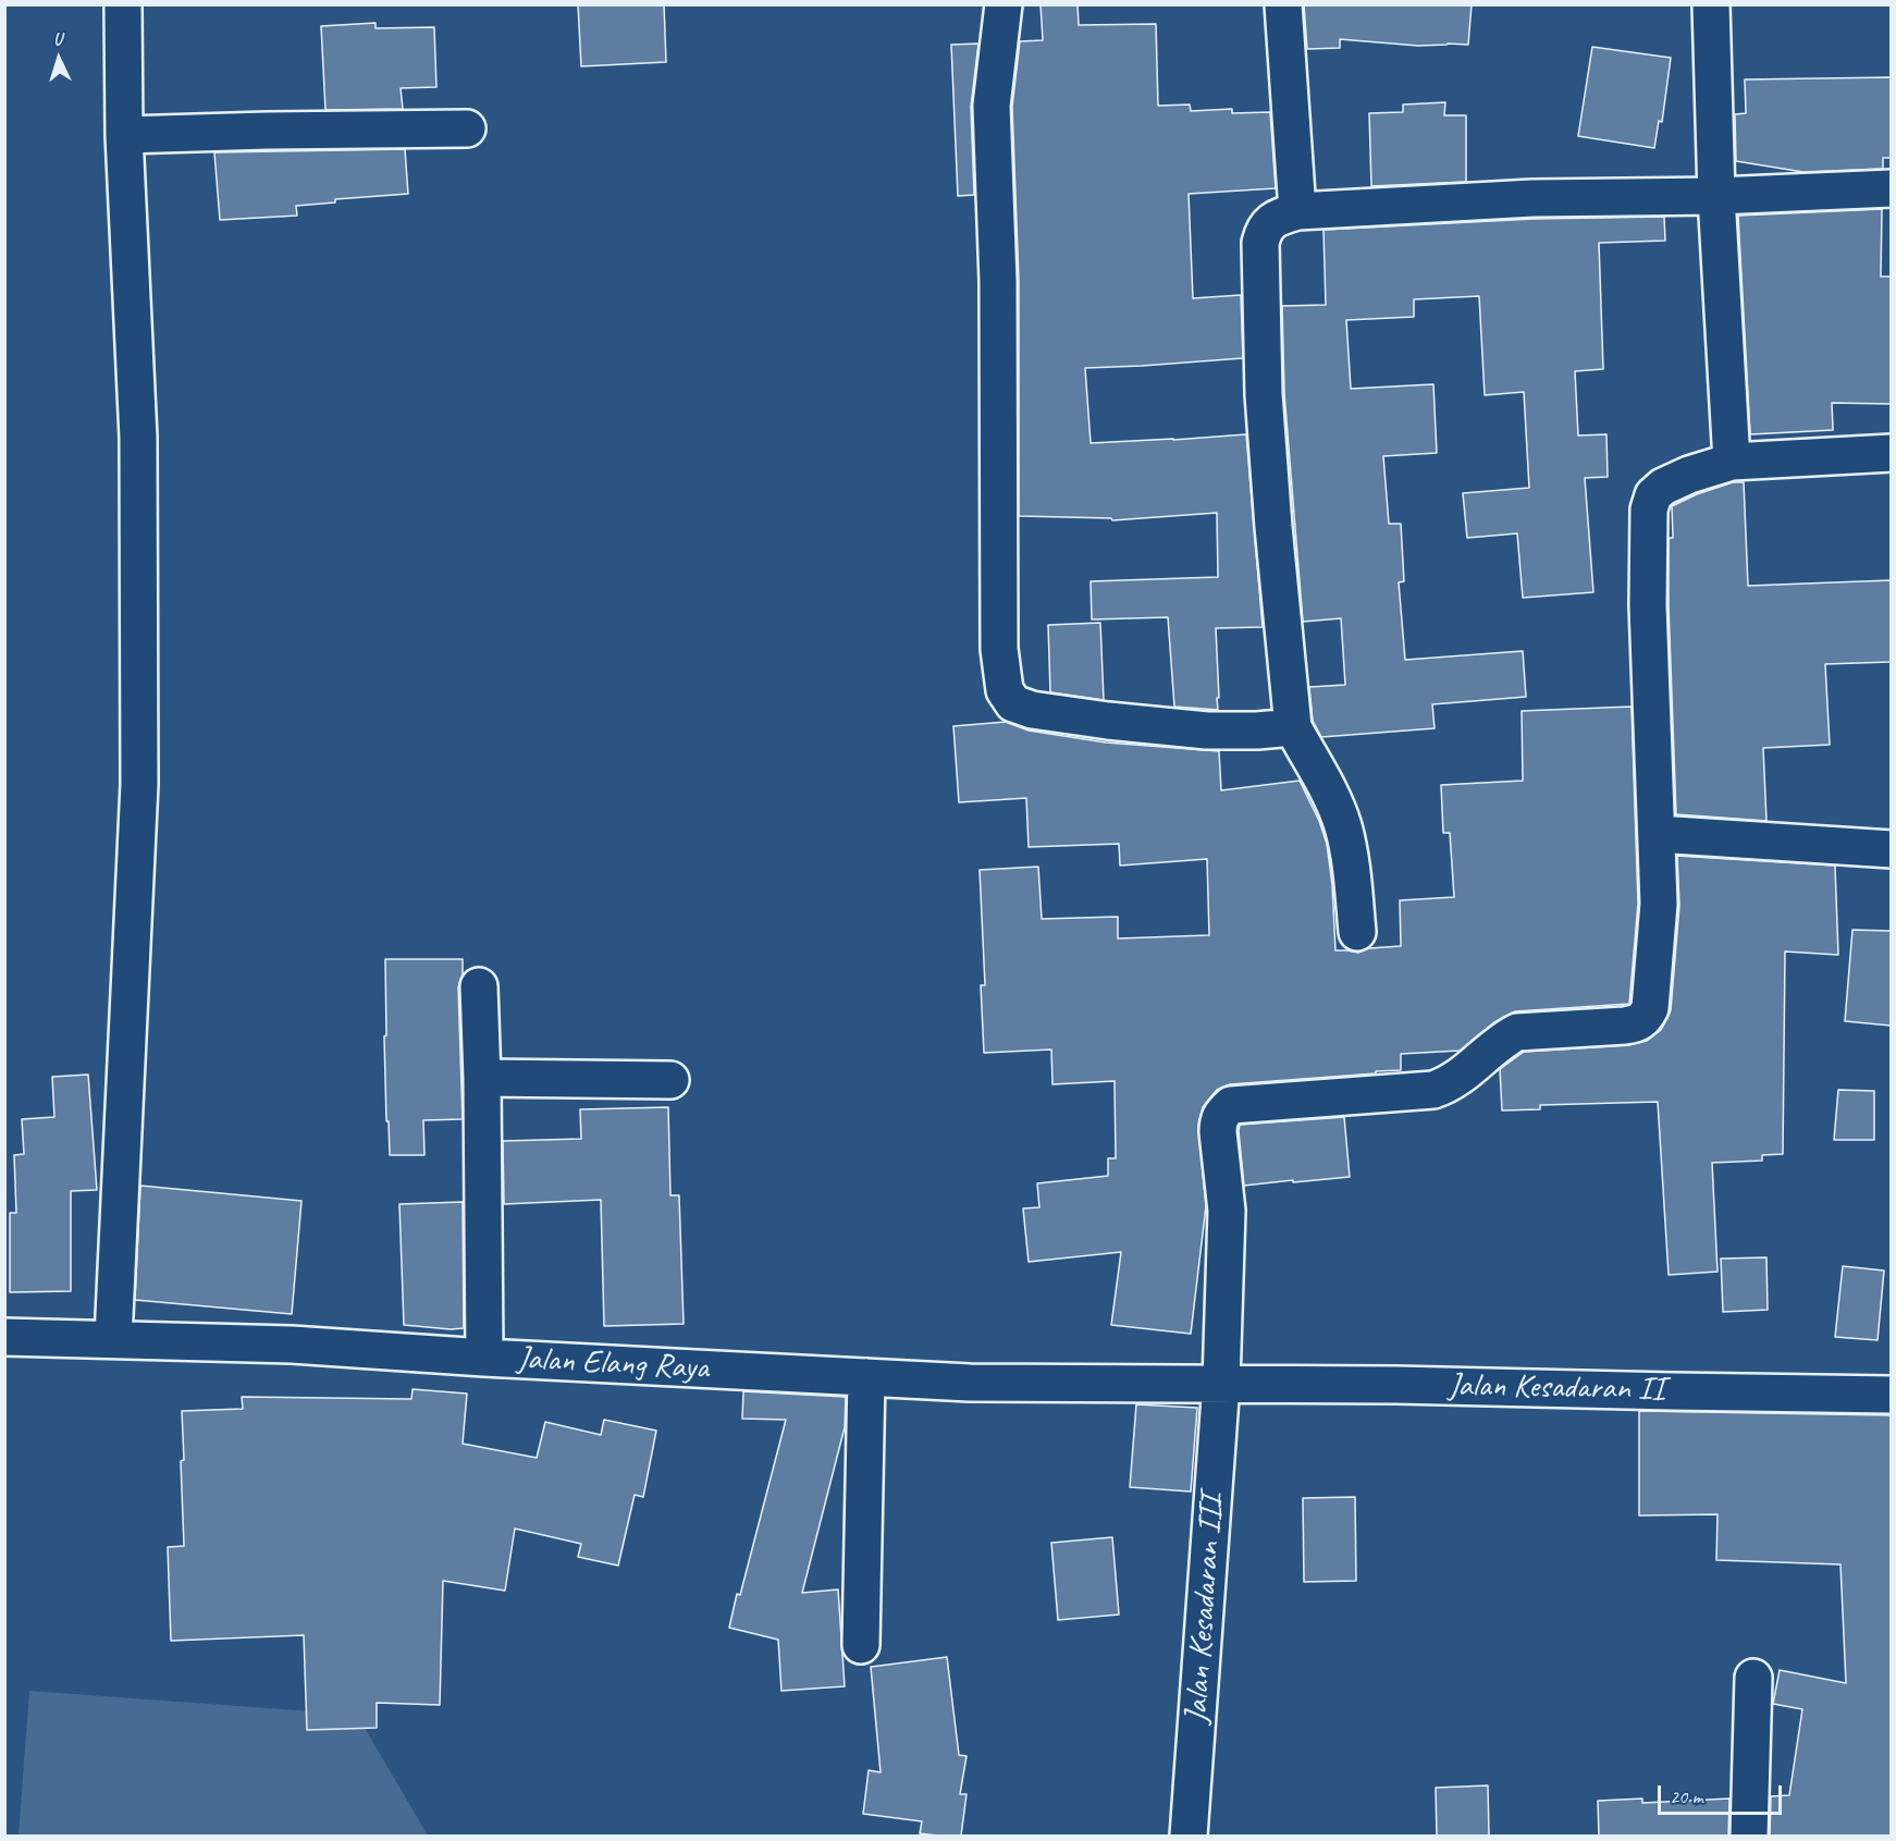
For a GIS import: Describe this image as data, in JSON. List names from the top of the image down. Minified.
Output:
{"streets":{"street":["Jalan Elang Raya","Jalan Kesadaran II","Jalan Kesadaran III"]},"crossings":[["Jalan Elang Raya","Jalan Kesadaran II"],["Jalan Elang Raya","Jalan Kesadaran III"],["Jalan Kesadaran II","Jalan Kesadaran III"]],"scale_bar":"20 m","north":"top"}
